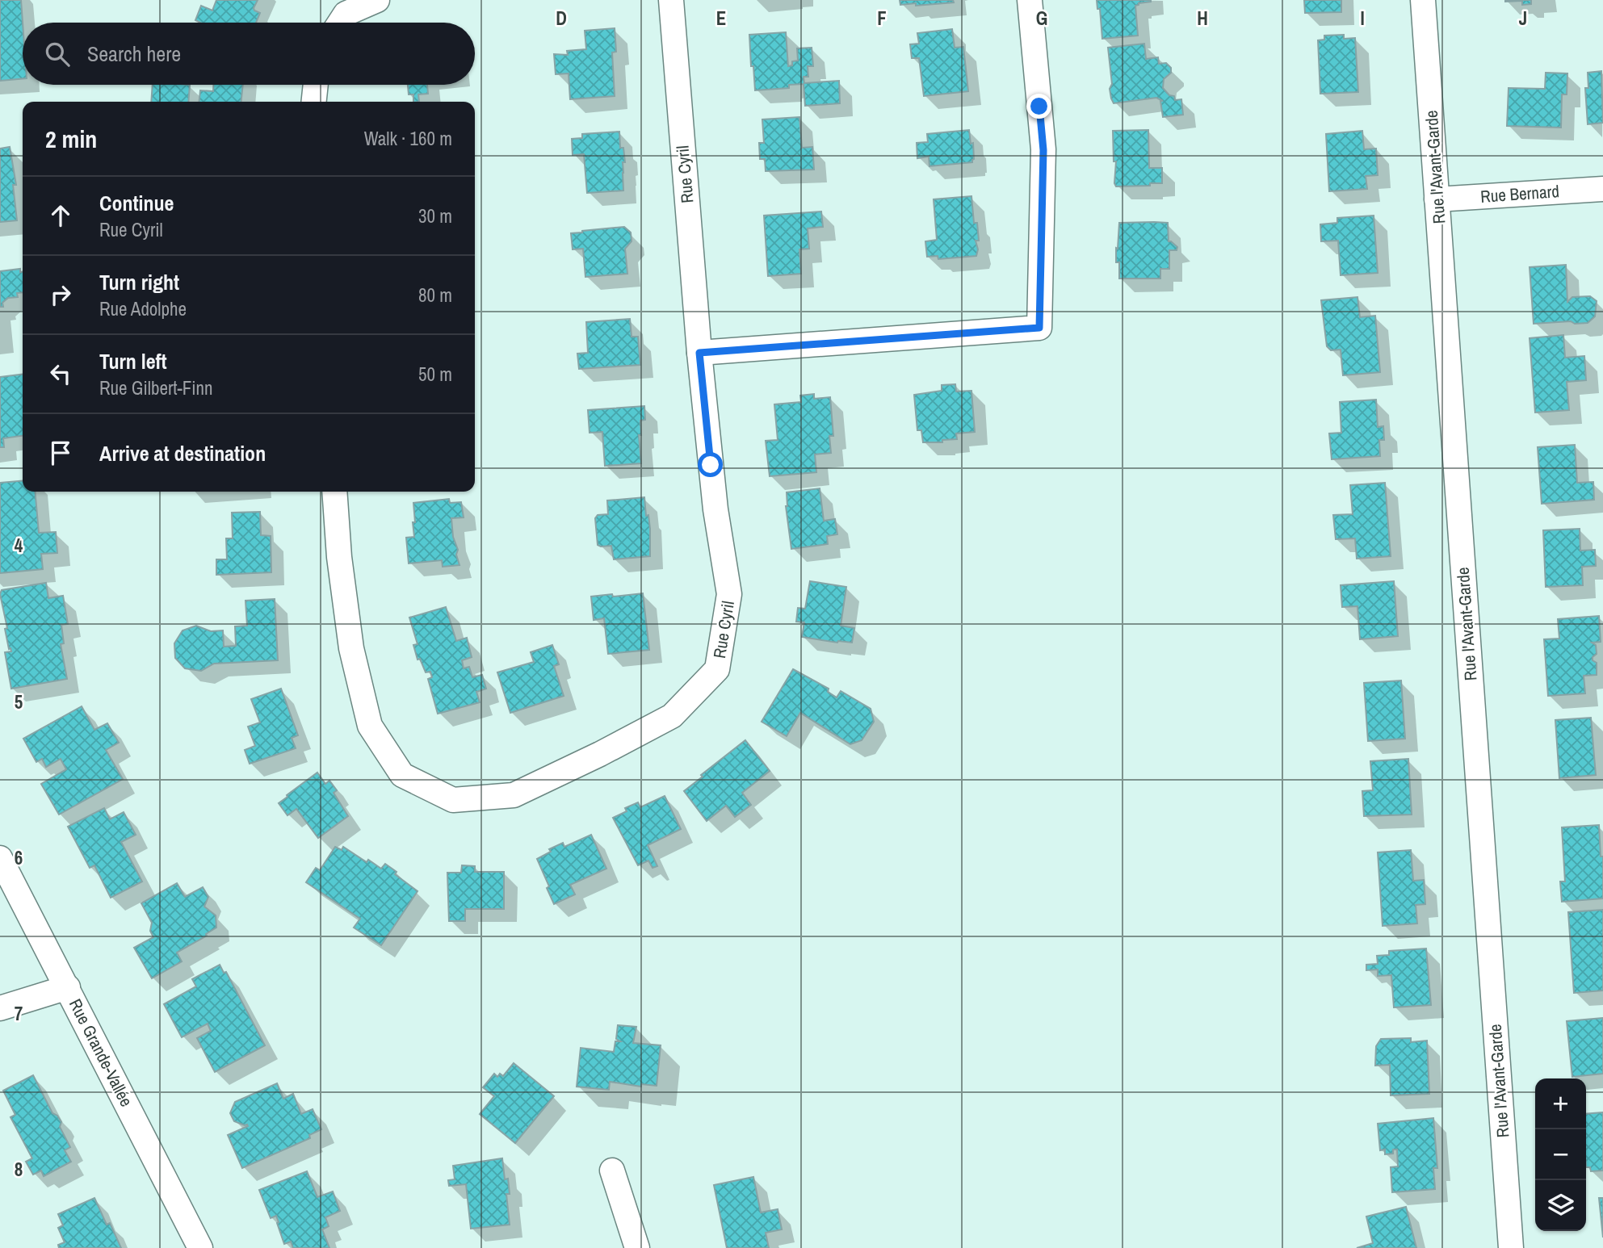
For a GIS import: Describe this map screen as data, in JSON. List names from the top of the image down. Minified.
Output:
{"streets":{"street":["Rue l'Avant-Garde","Rue Cyril","Rue Bernard","Rue Grande-Vallée"]},"crossings":[["Rue l'Avant-Garde","Rue Bernard"]],"page":{"search":"Search here","heading":["2 min","Walk · 160 m"],"list":[["Continue","Rue Cyril","30 m"],["Turn right","Rue Adolphe","80 m"],["Turn left","Rue Gilbert-Finn","50 m"],"Arrive at destination"],"map_buttons":["+","−"]},"grid":{"columns":["D","E","F","G","H","I","J"],"rows":["4","5","6","7","8"]}}
